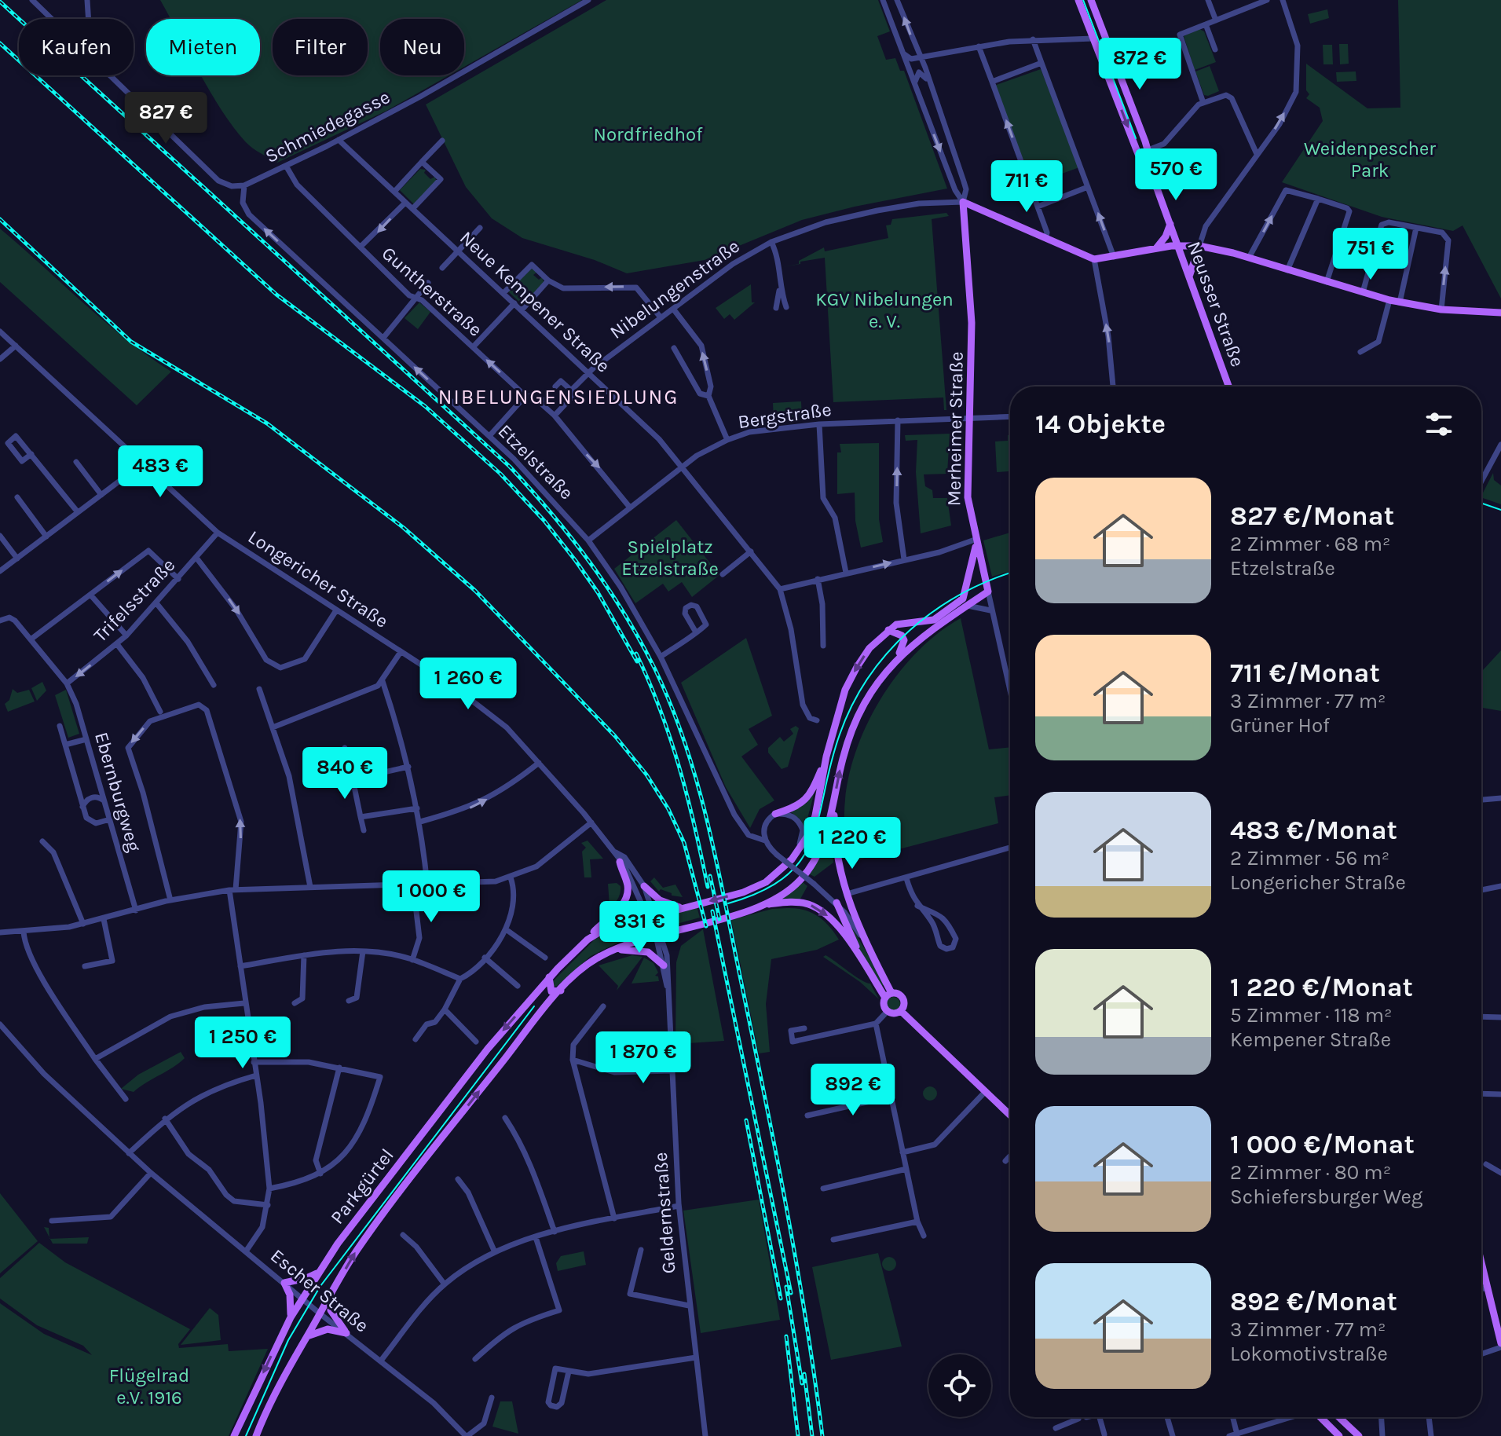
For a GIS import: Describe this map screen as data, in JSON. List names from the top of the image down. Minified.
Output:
{"streets":{"main road":["Neusser Straße","Merheimer Straße","Parkgürtel"],"street":["Schmiedegasse","Nibelungenstraße","Guntherstraße","Neue Kempener Straße","Bergstraße","Etzelstraße","Longericher Straße","Trifelsstraße","Ebernburgweg","Geldernstraße","Escher Straße"]},"crossings":[["Schmiedegasse","Guntherstraße"],["Schmiedegasse","Neue Kempener Straße"],["Schmiedegasse","Etzelstraße"],["Nibelungenstraße","Guntherstraße"],["Nibelungenstraße","Neue Kempener Straße"],["Nibelungenstraße","Merheimer Straße"],["Neue Kempener Straße","Bergstraße"],["Bergstraße","Merheimer Straße"],["Bergstraße","Etzelstraße"],["Longericher Straße","Trifelsstraße"],["Longericher Straße","Parkgürtel"],["Longericher Straße","Geldernstraße"],["Trifelsstraße","Ebernburgweg"],["Parkgürtel","Geldernstraße"],["Parkgürtel","Escher Straße"]],"one_way":["Etzelstraße"],"districts":["NIBELUNGENSIEDLUNG"],"parks":["Nordfriedhof","Weidenpescher Park","KGV Nibelungen e. V.","Spielplatz Etzelstraße","Flügelrad e.V. 1916"],"page":{"chip":["Kaufen","Mieten","Filter","Neu"],"price":["872 €","827 €","570 €","711 €","751 €","483 €","1 260 €","840 €","1 220 €","1 000 €","831 €","1 250 €","1 870 €","892 €"],"heading":"14 Objekte","list":[{"name":"827 €/Monat","note":"2 Zimmer · 68 m² · Etzelstraße"},{"name":"711 €/Monat","note":"3 Zimmer · 77 m² · Grüner Hof"},{"name":"483 €/Monat","note":"2 Zimmer · 56 m² · Longericher Straße"},{"name":"1 220 €/Monat","note":"5 Zimmer · 118 m² · Kempener Straße"},{"name":"1 000 €/Monat","note":"2 Zimmer · 80 m² · Schiefersburger Weg"},{"name":"892 €/Monat","note":"3 Zimmer · 77 m² · Lokomotivstraße"}]}}
